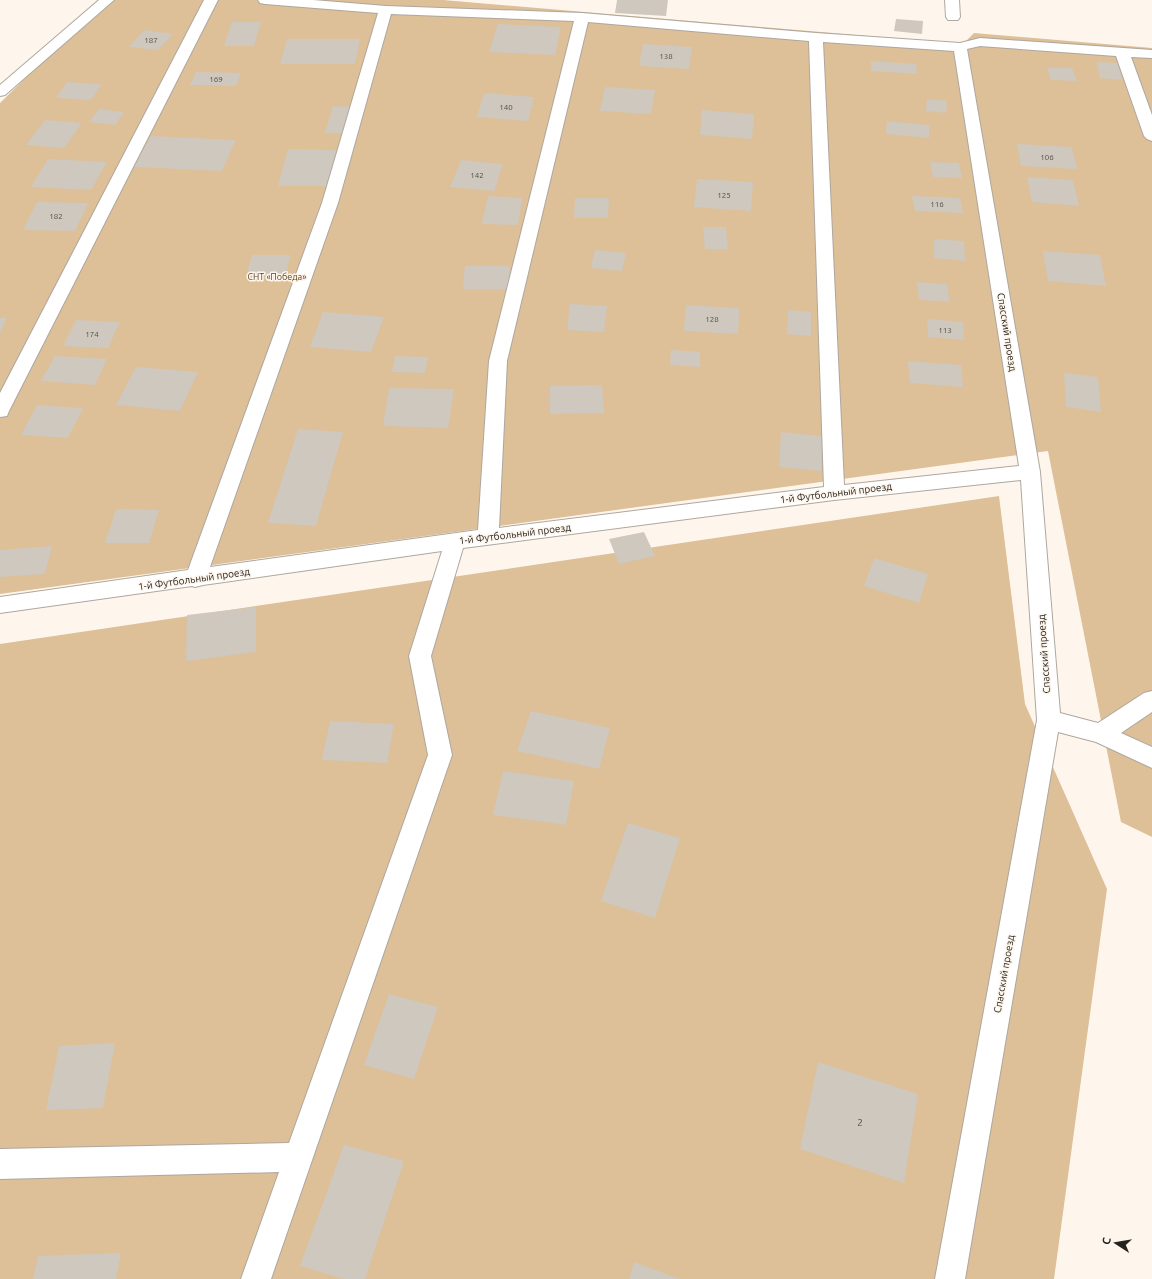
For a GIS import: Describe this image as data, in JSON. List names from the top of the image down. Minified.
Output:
{"streets":{"street":["Спасский проезд","1-й Футбольный проезд"]},"crossings":[["Спасский проезд","1-й Футбольный проезд"]],"parks":["СНТ «Победа»"],"house_numbers":["187","138","169","140","106","142","125","116","182","128","113","174","2"],"north":"left"}
